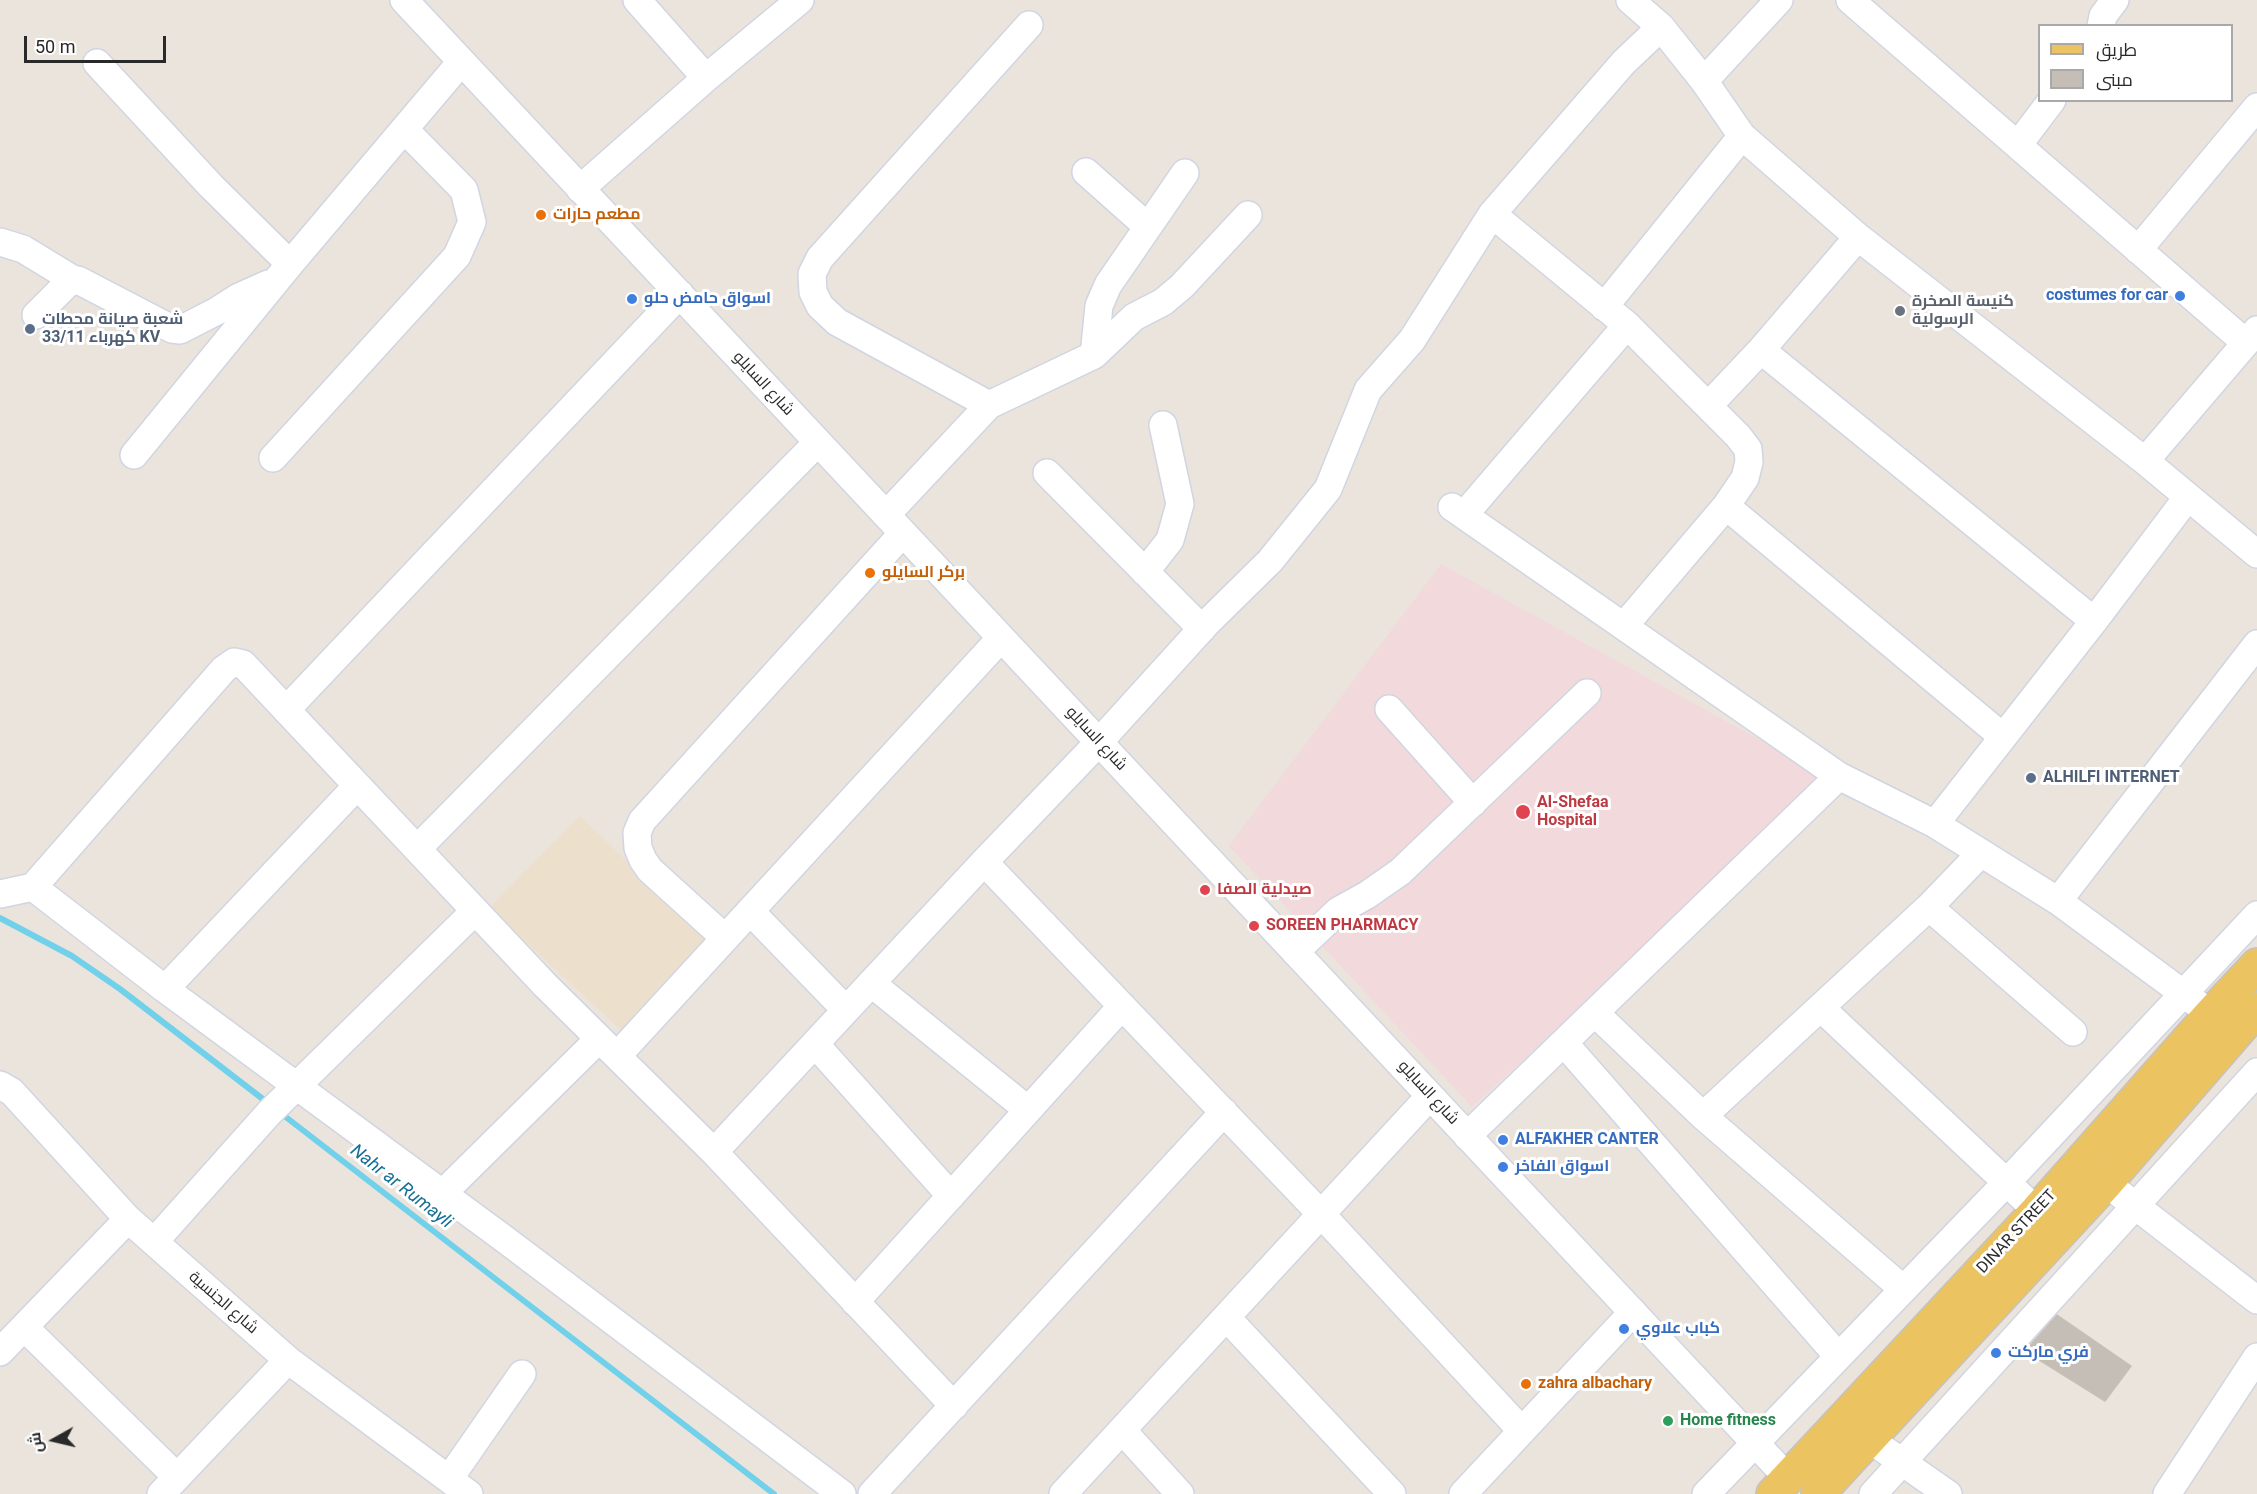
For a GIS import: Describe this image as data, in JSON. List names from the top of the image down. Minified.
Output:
{"streets":{"main road":["DINAR STREET"],"street":["شارع السايلو","شارع الجنسية"]},"crossings":[["شارع السايلو","DINAR STREET"]],"water":["Nahr ar Rumayli"],"places":["مطعم حارات","costumes for car","اسواق حامض حلو","كنيسة الصخرة الرسولية","شعبة صيانة محطات كهرباء 33/11 KV","بركر السايلو","ALHILFI INTERNET","Al-Shefaa Hospital","صيدلية الصفا","SOREEN PHARMACY","ALFAKHER CANTER","اسواق الفاخر","كباب علاوي","فري ماركت","zahra albachary","Home fitness"],"legend":["طريق","مبنى"],"scale_bar":"50 m","north":"left"}
